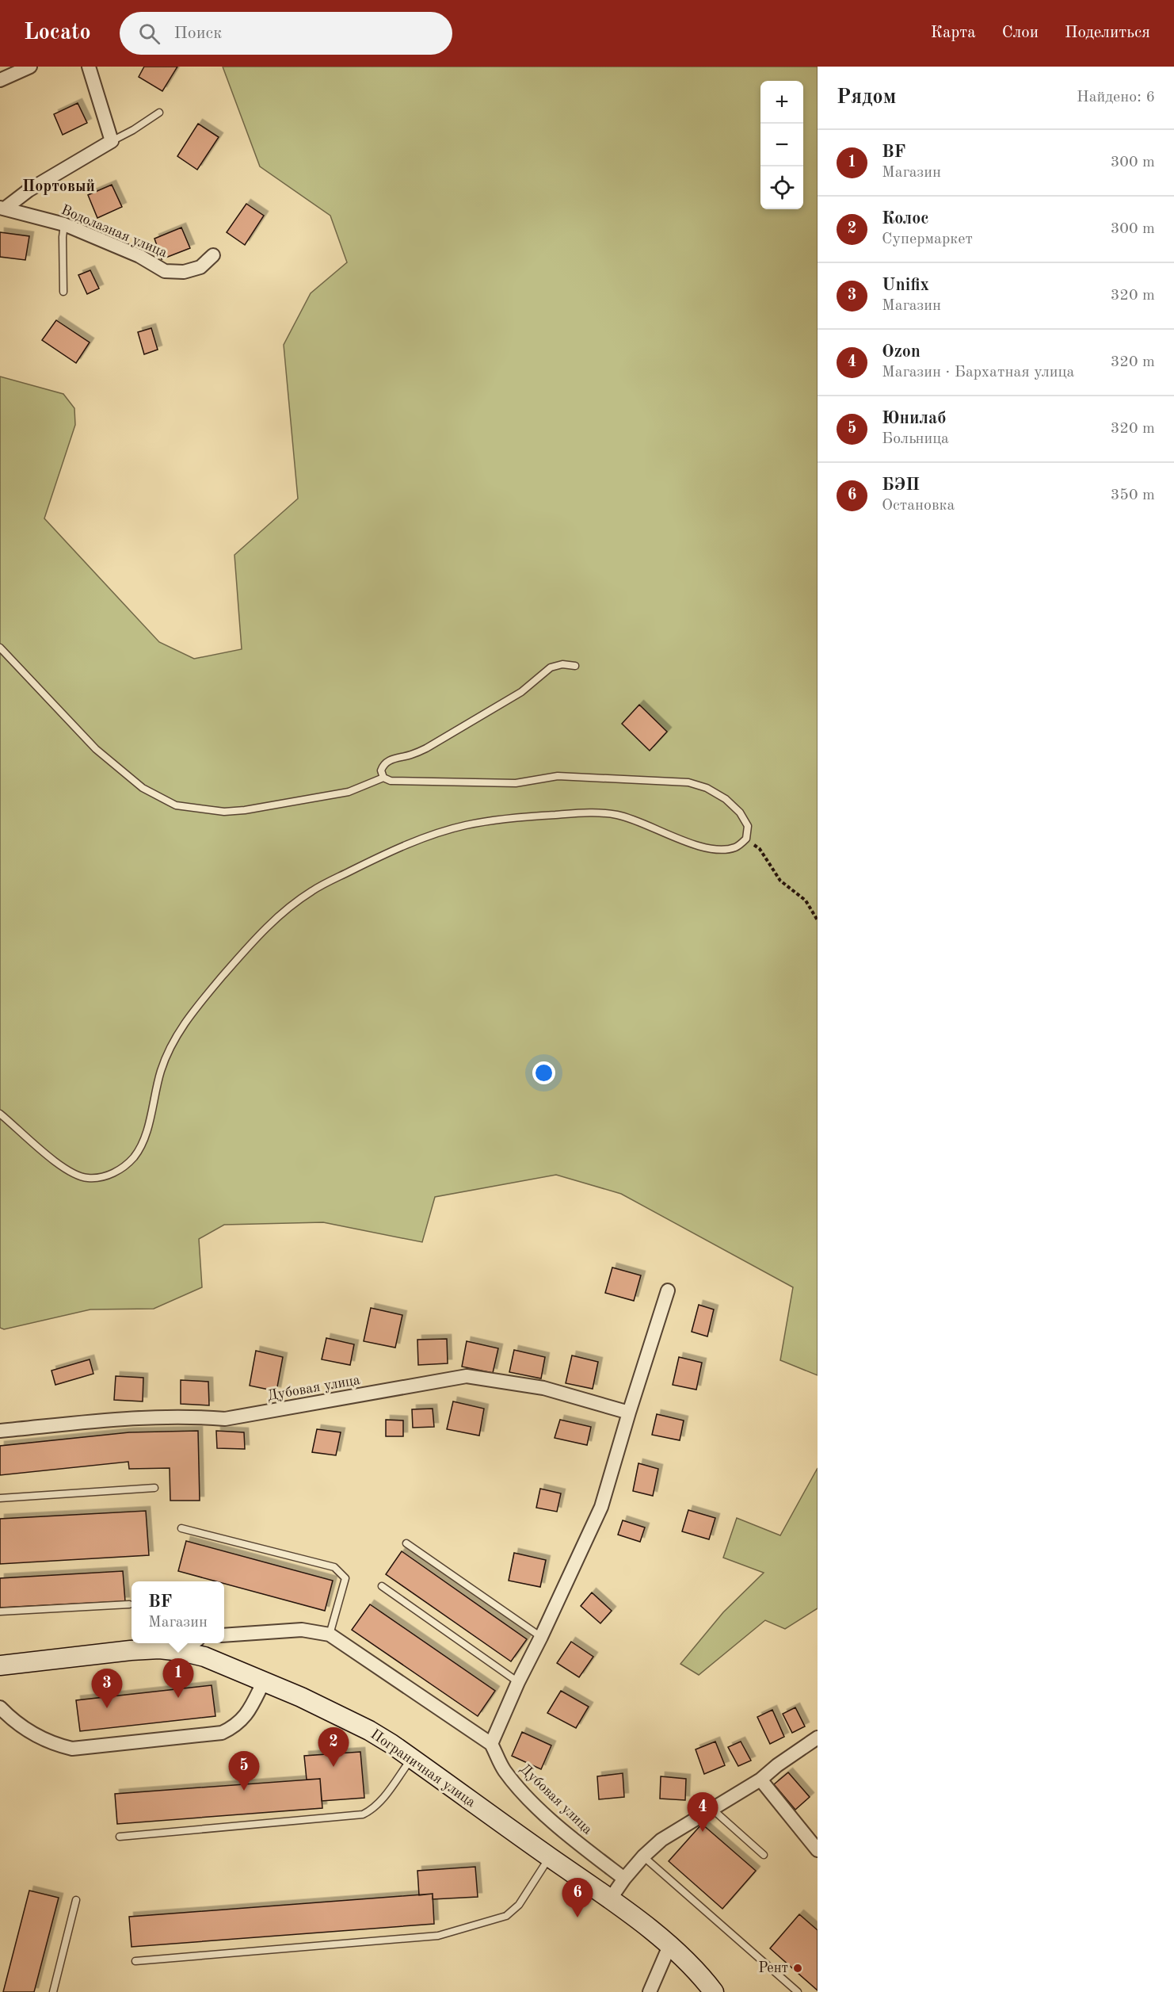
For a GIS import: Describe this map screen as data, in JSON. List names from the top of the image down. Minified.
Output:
{"streets":{"main road":["Пограничная улица"],"street":["Водолазная улица","Дубовая улица"]},"districts":["Портовый"],"places":["Рент"],"page":{"header":"Locato","search":"Поиск","nav":["Карта","Слои","Поделиться"],"heading":["Рядом","Найдено: 6"],"map_buttons":["+","−"],"list":[{"mark":"1","name":"BF","note":"Магазин","value":"300 m"},{"mark":"2","name":"Колос","note":"Супермаркет","value":"300 m"},{"mark":"3","name":"Unifix","note":"Магазин","value":"320 m"},{"mark":"4","name":"Ozon","note":"Магазин · Бархатная улица","value":"320 m"},{"mark":"5","name":"Юнилаб","note":"Больница","value":"320 m"},{"mark":"6","name":"БЭП","note":"Остановка","value":"350 m"}],"popup":["BF","Магазин"],"pins":["1","3","2","5","4","6"]}}
